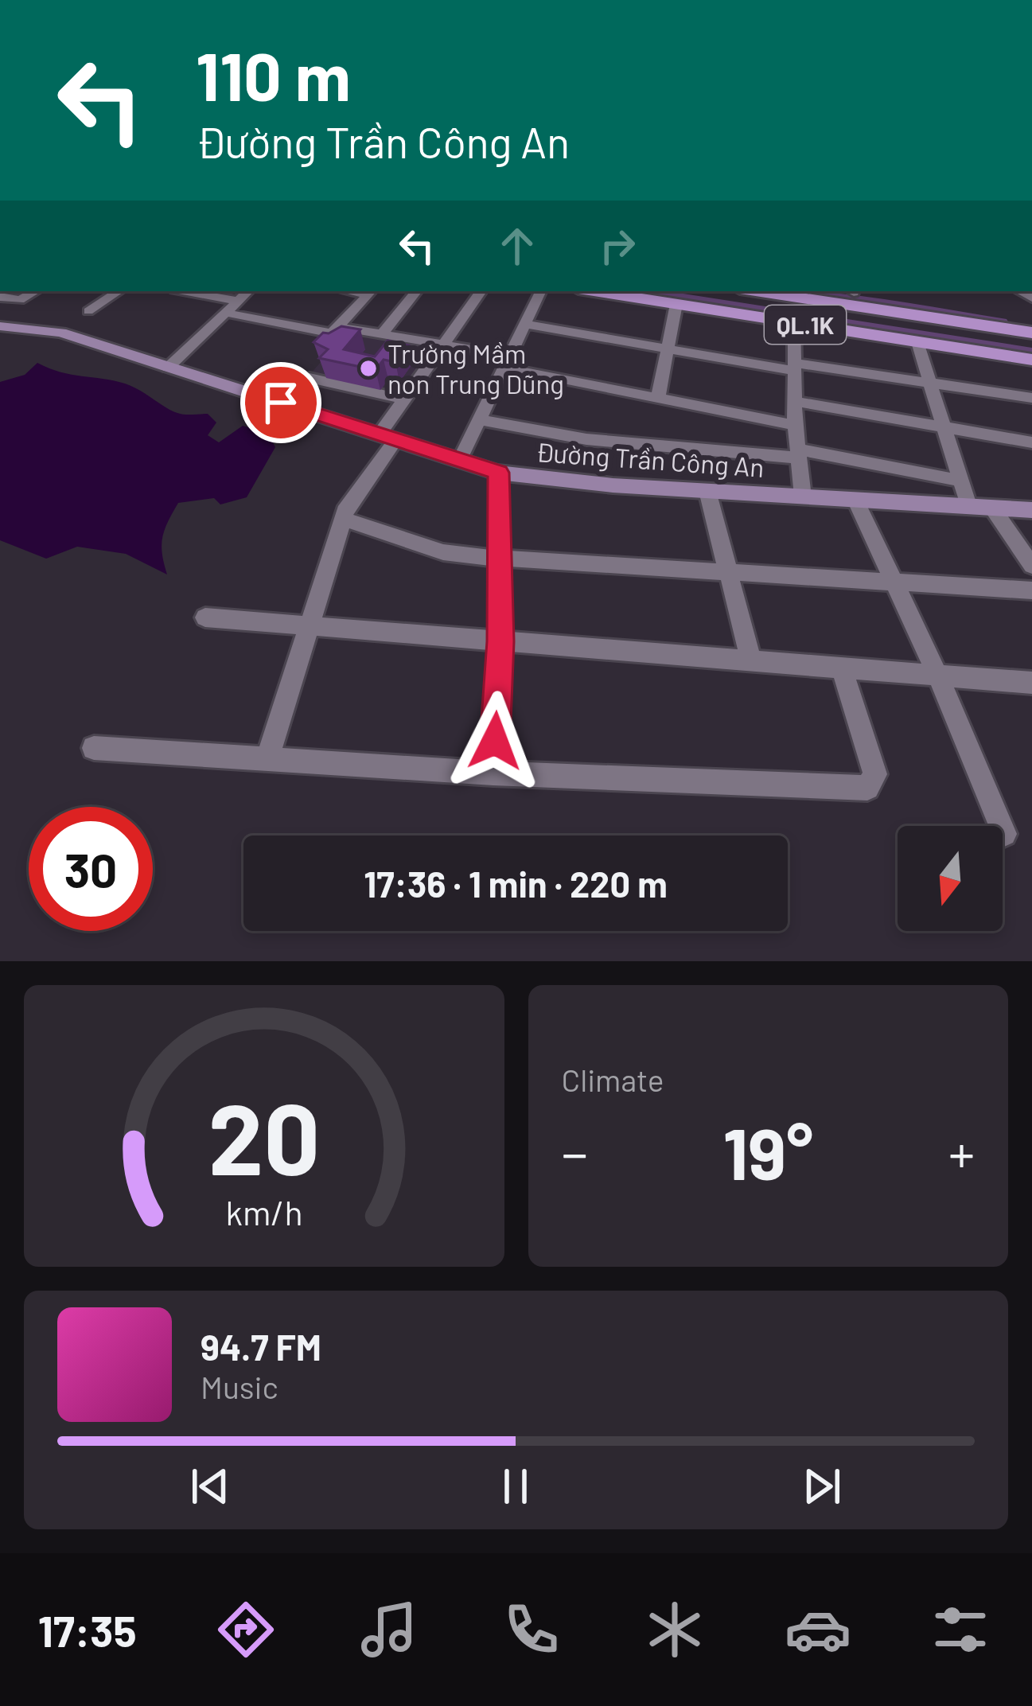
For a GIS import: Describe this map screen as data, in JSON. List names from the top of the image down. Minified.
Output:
{"streets":{"main road":["QL.1K"],"street":["Đường Trần Công An"]},"places":["Trường Mầm non Trung Dũng"],"north":"bottom","page":{"turn":["110 m","Đường Trần Công An"],"limit":"30","trip":"17:36 · 1 min · 220 m","tile":"Climate","heat":["−","19°","+"],"song":["94.7 FM","Music"],"tabs":"17:35","gauge":["20","km/h"]}}
